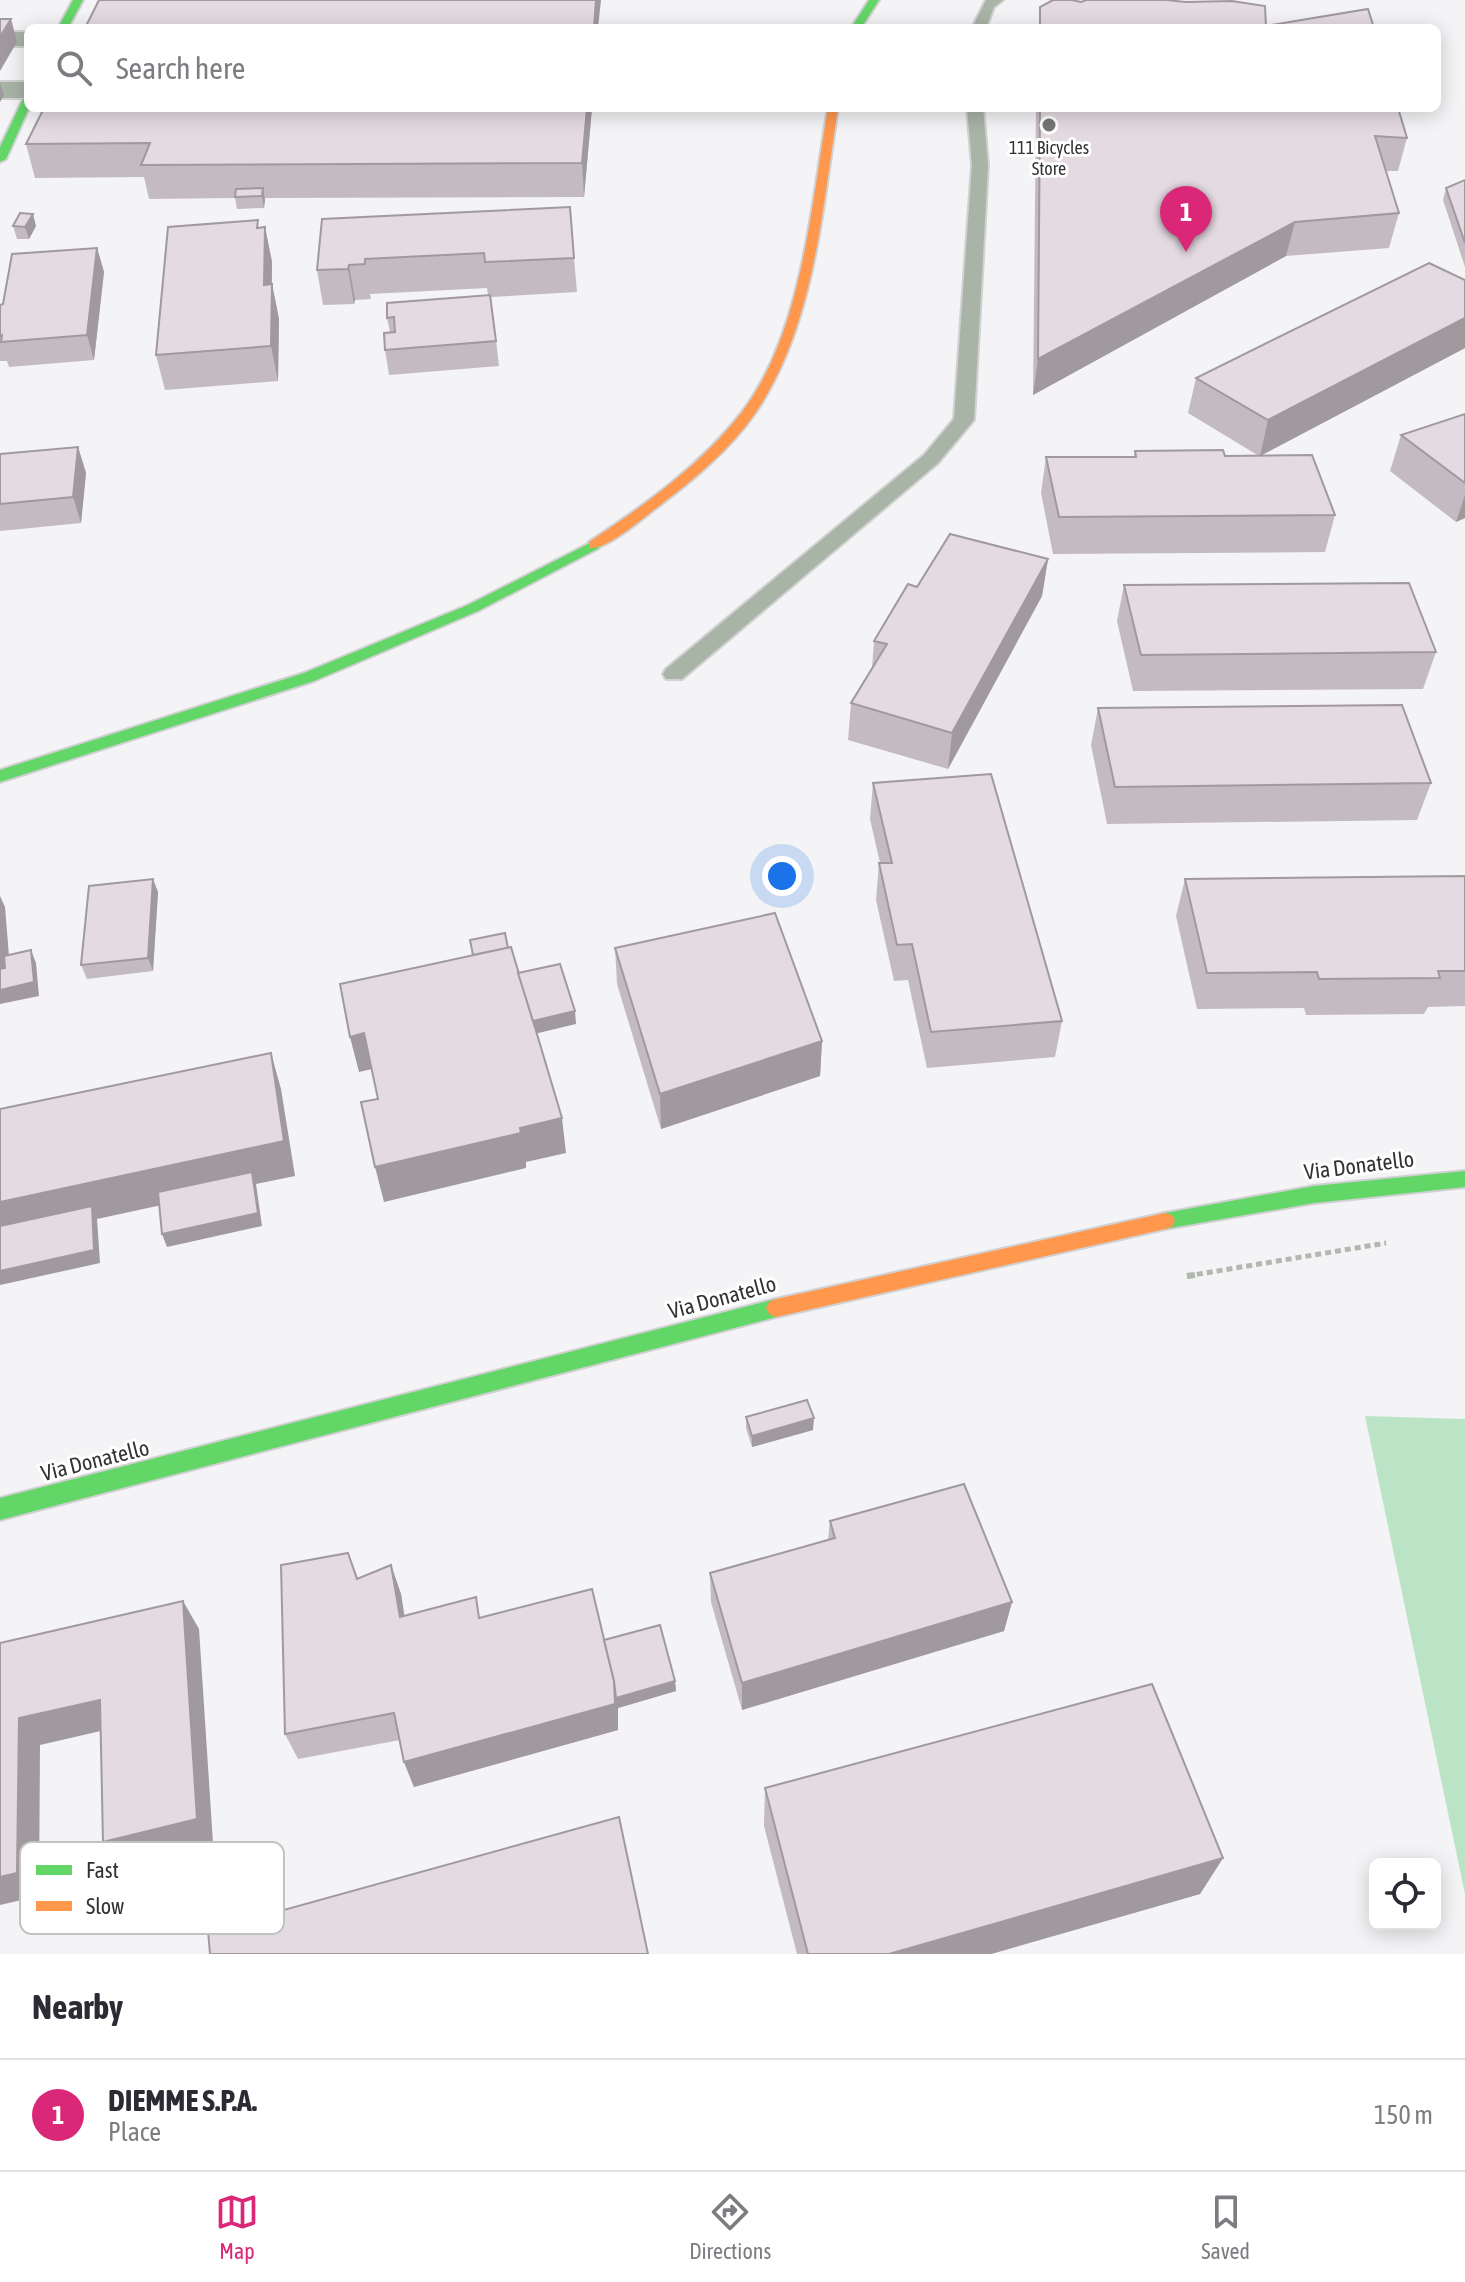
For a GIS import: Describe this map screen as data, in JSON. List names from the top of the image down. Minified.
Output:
{"streets":{"main road":["Via Donatello"]},"places":["111 Bicycles Store"],"legend":["Fast","Slow"],"page":{"search":"Search here","pins":"1","heading":"Nearby","list":[{"mark":"1","name":"DIEMME S.P.A.","note":"Place","value":"150 m"}],"nav":["Map","Directions","Saved"]}}
